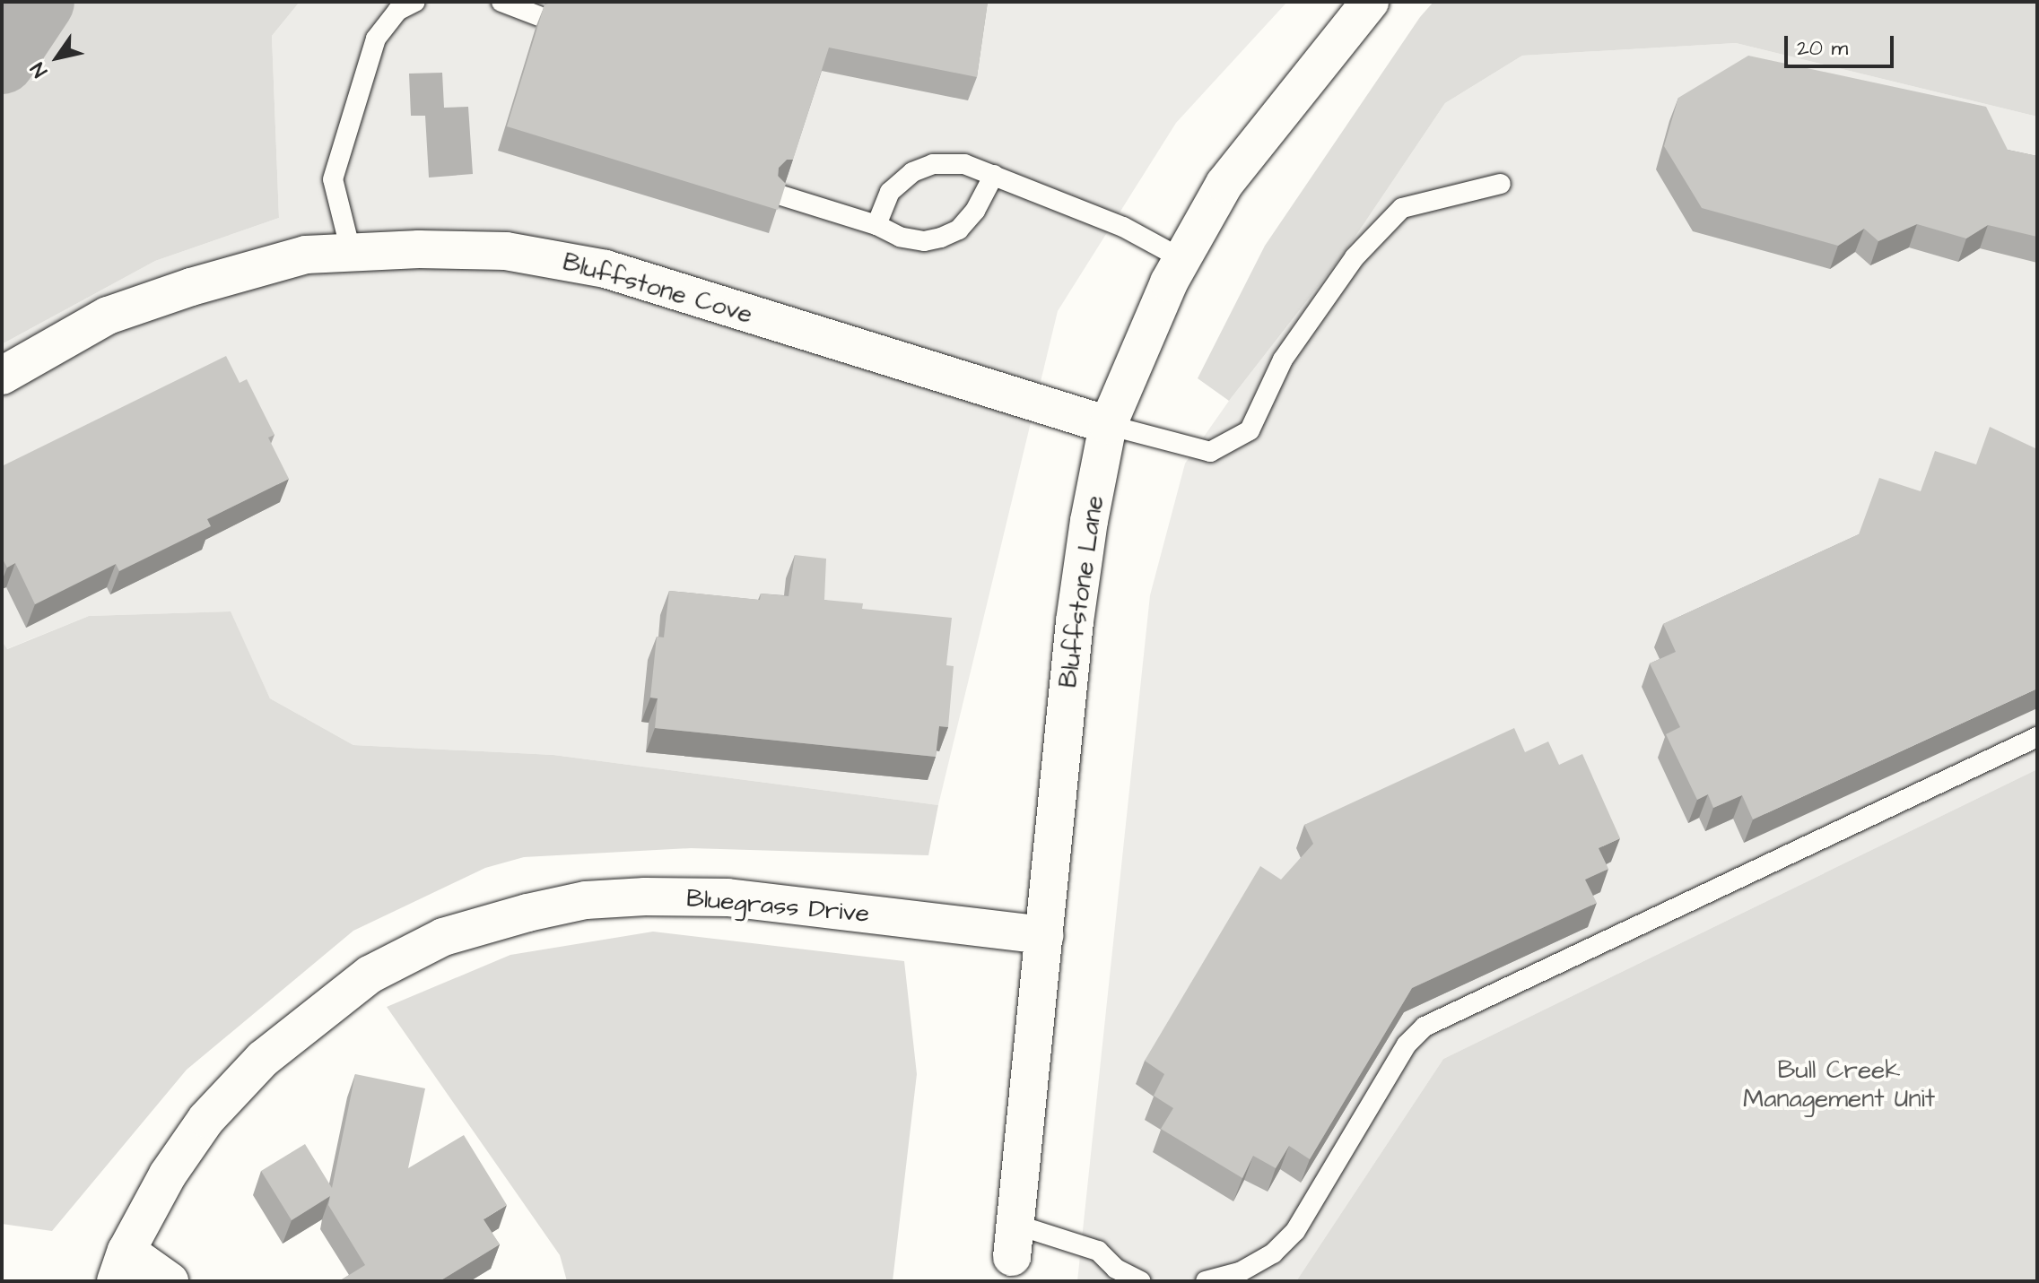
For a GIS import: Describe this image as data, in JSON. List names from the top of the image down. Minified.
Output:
{"streets":{"street":["Bluffstone Cove","Bluffstone Lane","Bluegrass Drive"]},"crossings":[["Bluffstone Cove","Bluffstone Lane"],["Bluffstone Lane","Bluegrass Drive"]],"parks":["Bull Creek Management Unit"],"scale_bar":"20 m","north":"bottom left"}
